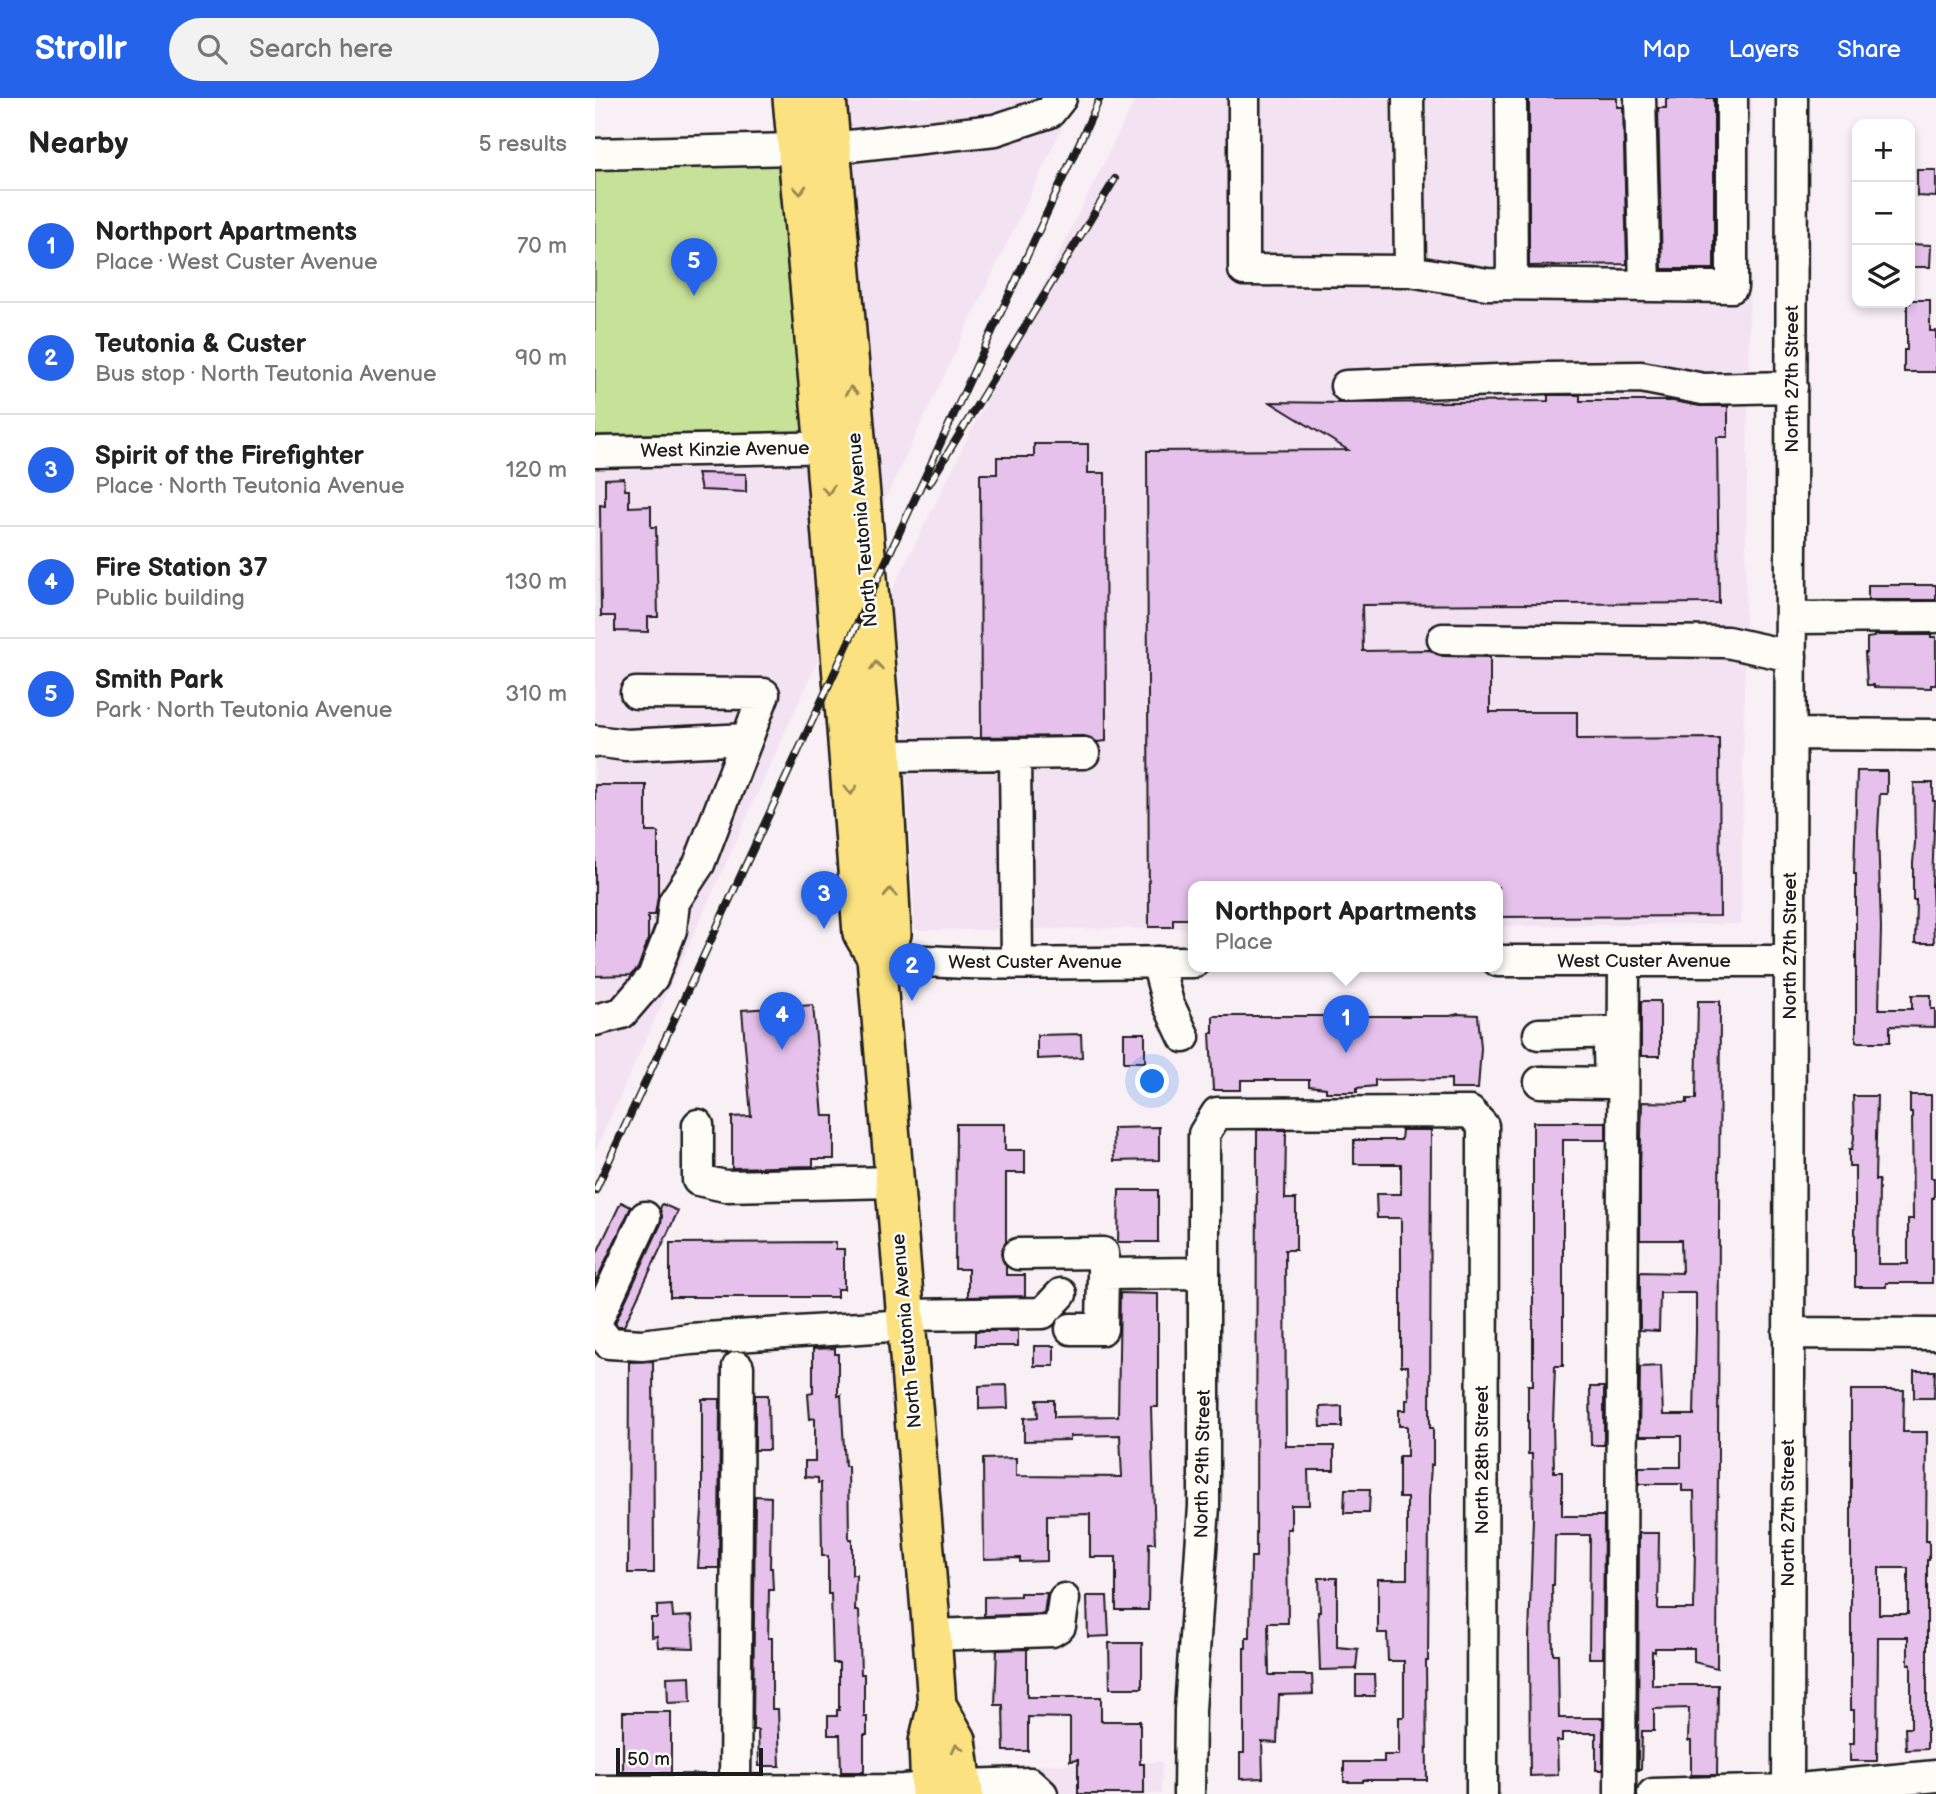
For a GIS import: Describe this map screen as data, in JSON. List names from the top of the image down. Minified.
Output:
{"streets":{"main road":["North Teutonia Avenue"],"street":["North 27th Street","West Kinzie Avenue","West Custer Avenue","North 28th Street","North 29th Street"]},"crossings":[["North 27th Street","West Custer Avenue"],["West Kinzie Avenue","North Teutonia Avenue"],["North Teutonia Avenue","West Custer Avenue"],["North 28th Street","North 29th Street"]],"scale_bar":"50 m","page":{"header":"Strollr","search":"Search here","nav":["Map","Layers","Share"],"heading":["Nearby","5 results"],"map_buttons":["+","−"],"list":[{"mark":"1","name":"Northport Apartments","note":"Place · West Custer Avenue","value":"70 m"},{"mark":"2","name":"Teutonia & Custer","note":"Bus stop · North Teutonia Avenue","value":"90 m"},{"mark":"3","name":"Spirit of the Firefighter","note":"Place · North Teutonia Avenue","value":"120 m"},{"mark":"4","name":"Fire Station 37","note":"Public building","value":"130 m"},{"mark":"5","name":"Smith Park","note":"Park · North Teutonia Avenue","value":"310 m"}],"pins":["5","3","2","4","1"],"popup":["Northport Apartments","Place"],"scale":"50 m"}}
